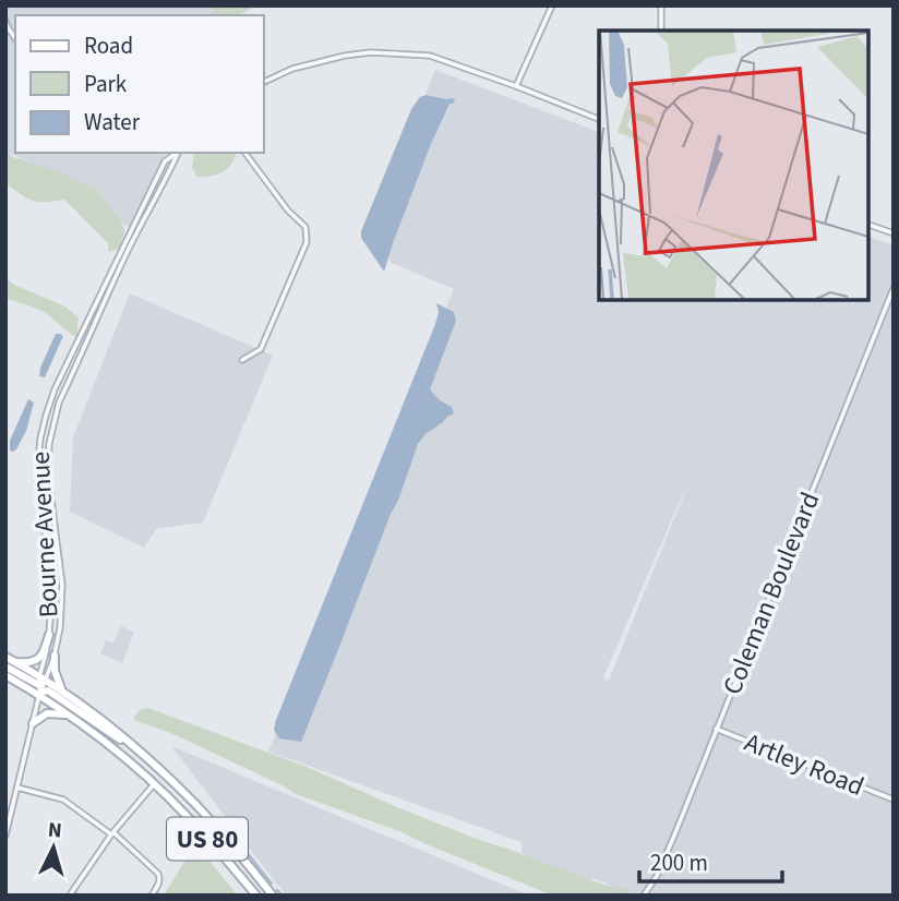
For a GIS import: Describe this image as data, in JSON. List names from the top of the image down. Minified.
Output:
{"streets":{"main road":["US 80"],"street":["Bourne Avenue","Coleman Boulevard","Artley Road"]},"crossings":[["Bourne Avenue","US 80"],["Coleman Boulevard","Artley Road"]],"legend":["Road","Park","Water"],"scale_bar":"200 m","north":"top"}
